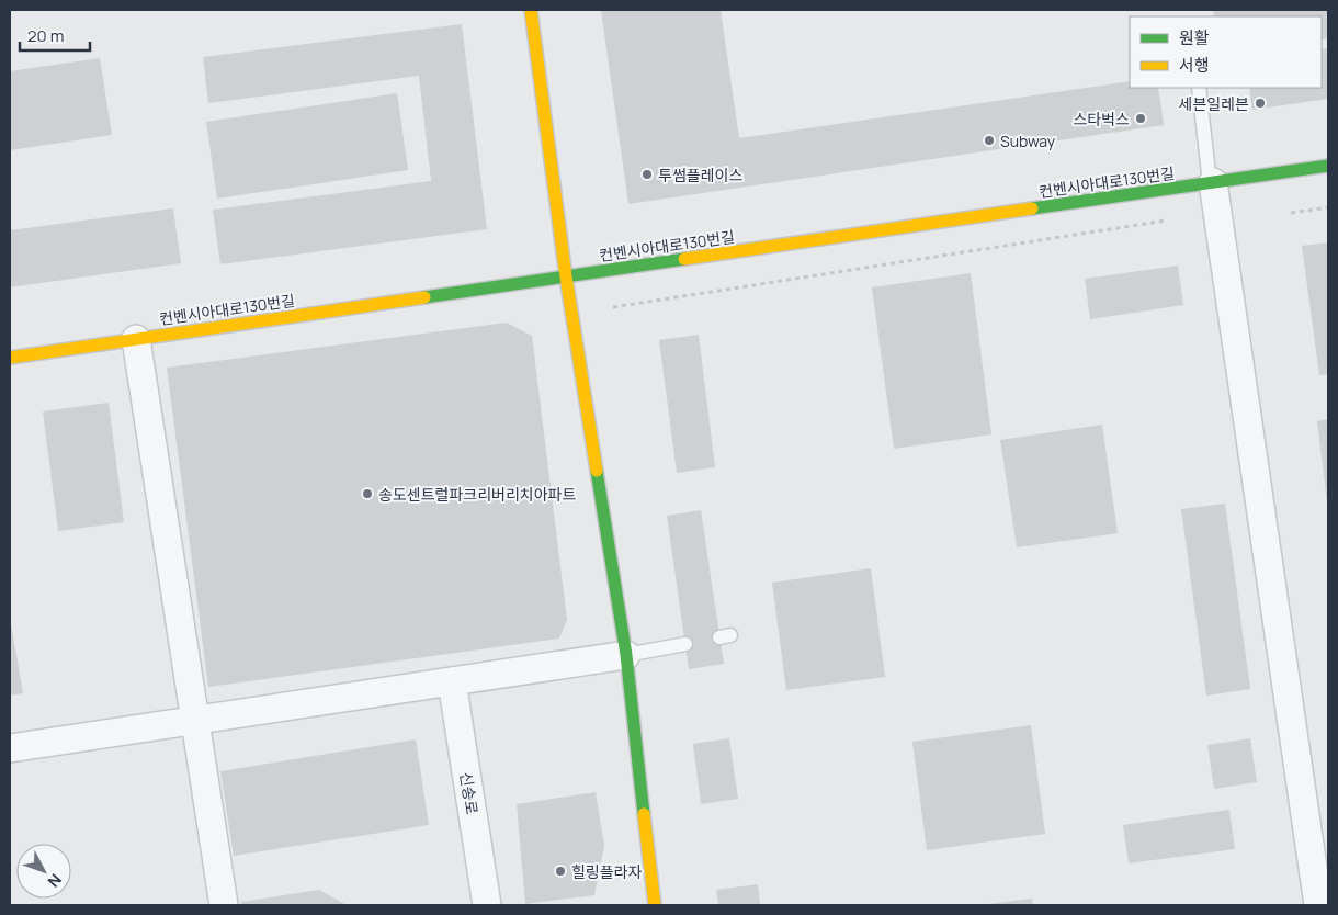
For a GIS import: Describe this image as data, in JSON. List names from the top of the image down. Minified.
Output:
{"streets":{"street":["컨벤시아대로130번길","신송로"]},"places":["세븐일레븐","스타벅스","Subway","투썸플레이스","송도센트럴파크리버리치아파트","힐링플라자"],"legend":["원활","서행"],"scale_bar":"20 m","north":"bottom right"}
